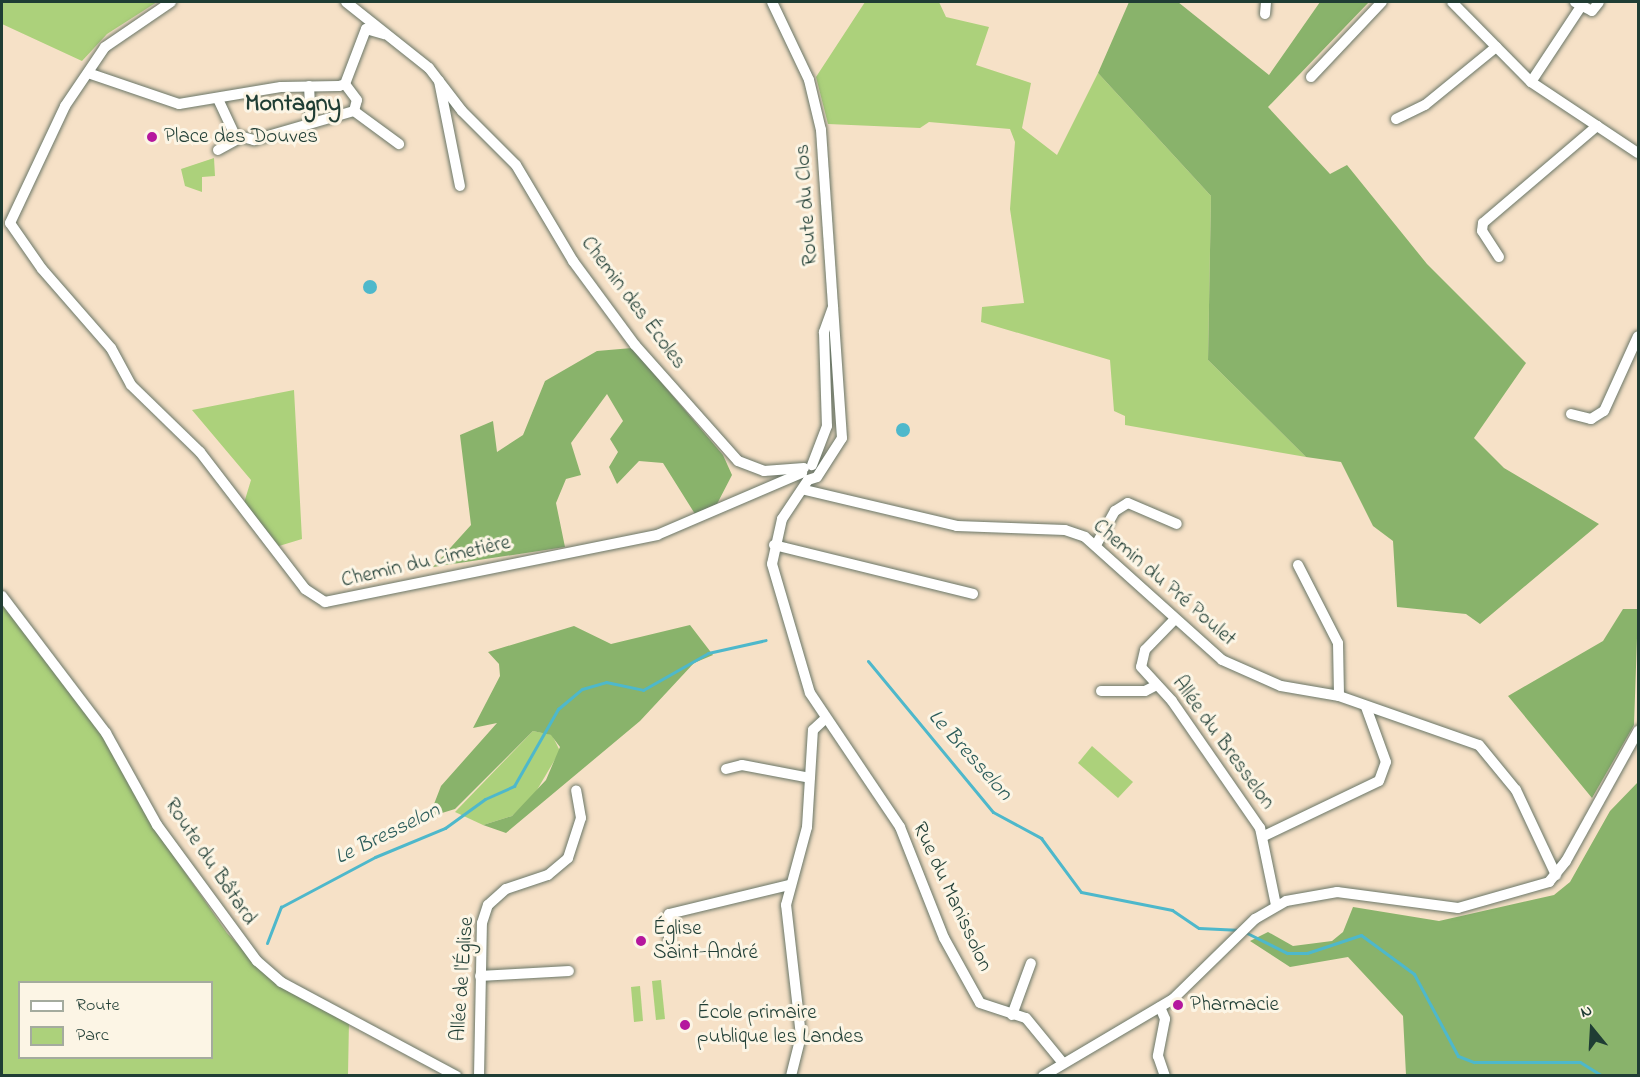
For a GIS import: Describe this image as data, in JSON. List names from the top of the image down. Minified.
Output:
{"streets":{"street":["Route du Clos","Chemin des Écoles","Chemin du Cimetière","Chemin du Pré Poulet","Allée du Bresselon","Route du Bâtard","Rue du Manissolon","Allée de l'Église"]},"crossings":[["Route du Clos","Chemin des Écoles"],["Route du Clos","Chemin du Cimetière"],["Route du Clos","Chemin du Pré Poulet"],["Chemin des Écoles","Chemin du Cimetière"],["Chemin des Écoles","Chemin du Pré Poulet"],["Chemin du Cimetière","Chemin du Pré Poulet"],["Chemin du Pré Poulet","Allée du Bresselon"]],"districts":["Montagny"],"water":["Le Bresselon"],"places":["Place des Douves","Église Saint-André","Pharmacie","École primaire publique les Landes"],"legend":["Route","Parc"],"north":"top"}
